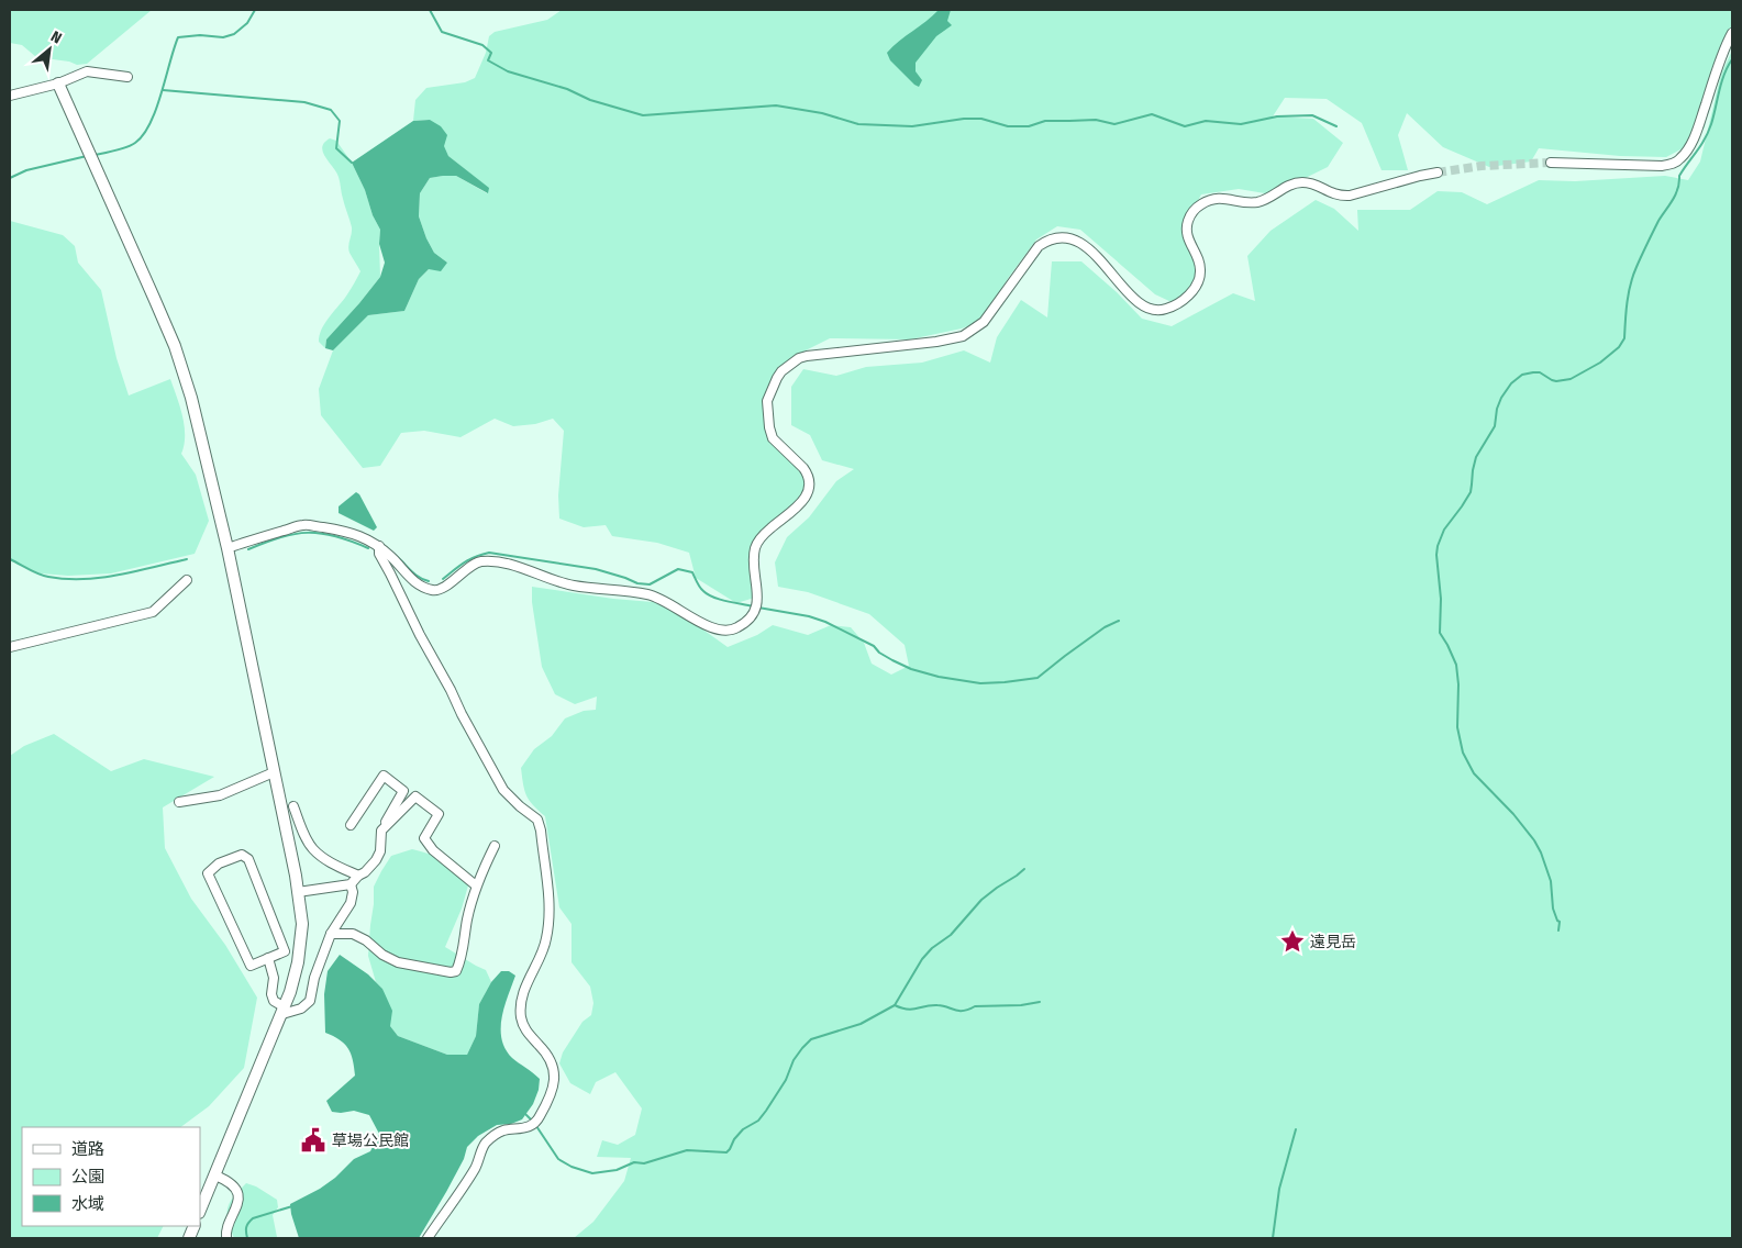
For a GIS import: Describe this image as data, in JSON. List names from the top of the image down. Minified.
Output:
{"places":{"place":["遠見岳"],"public building":["草場公民館"]},"legend":["道路","公園","水域"],"north":"top right"}
